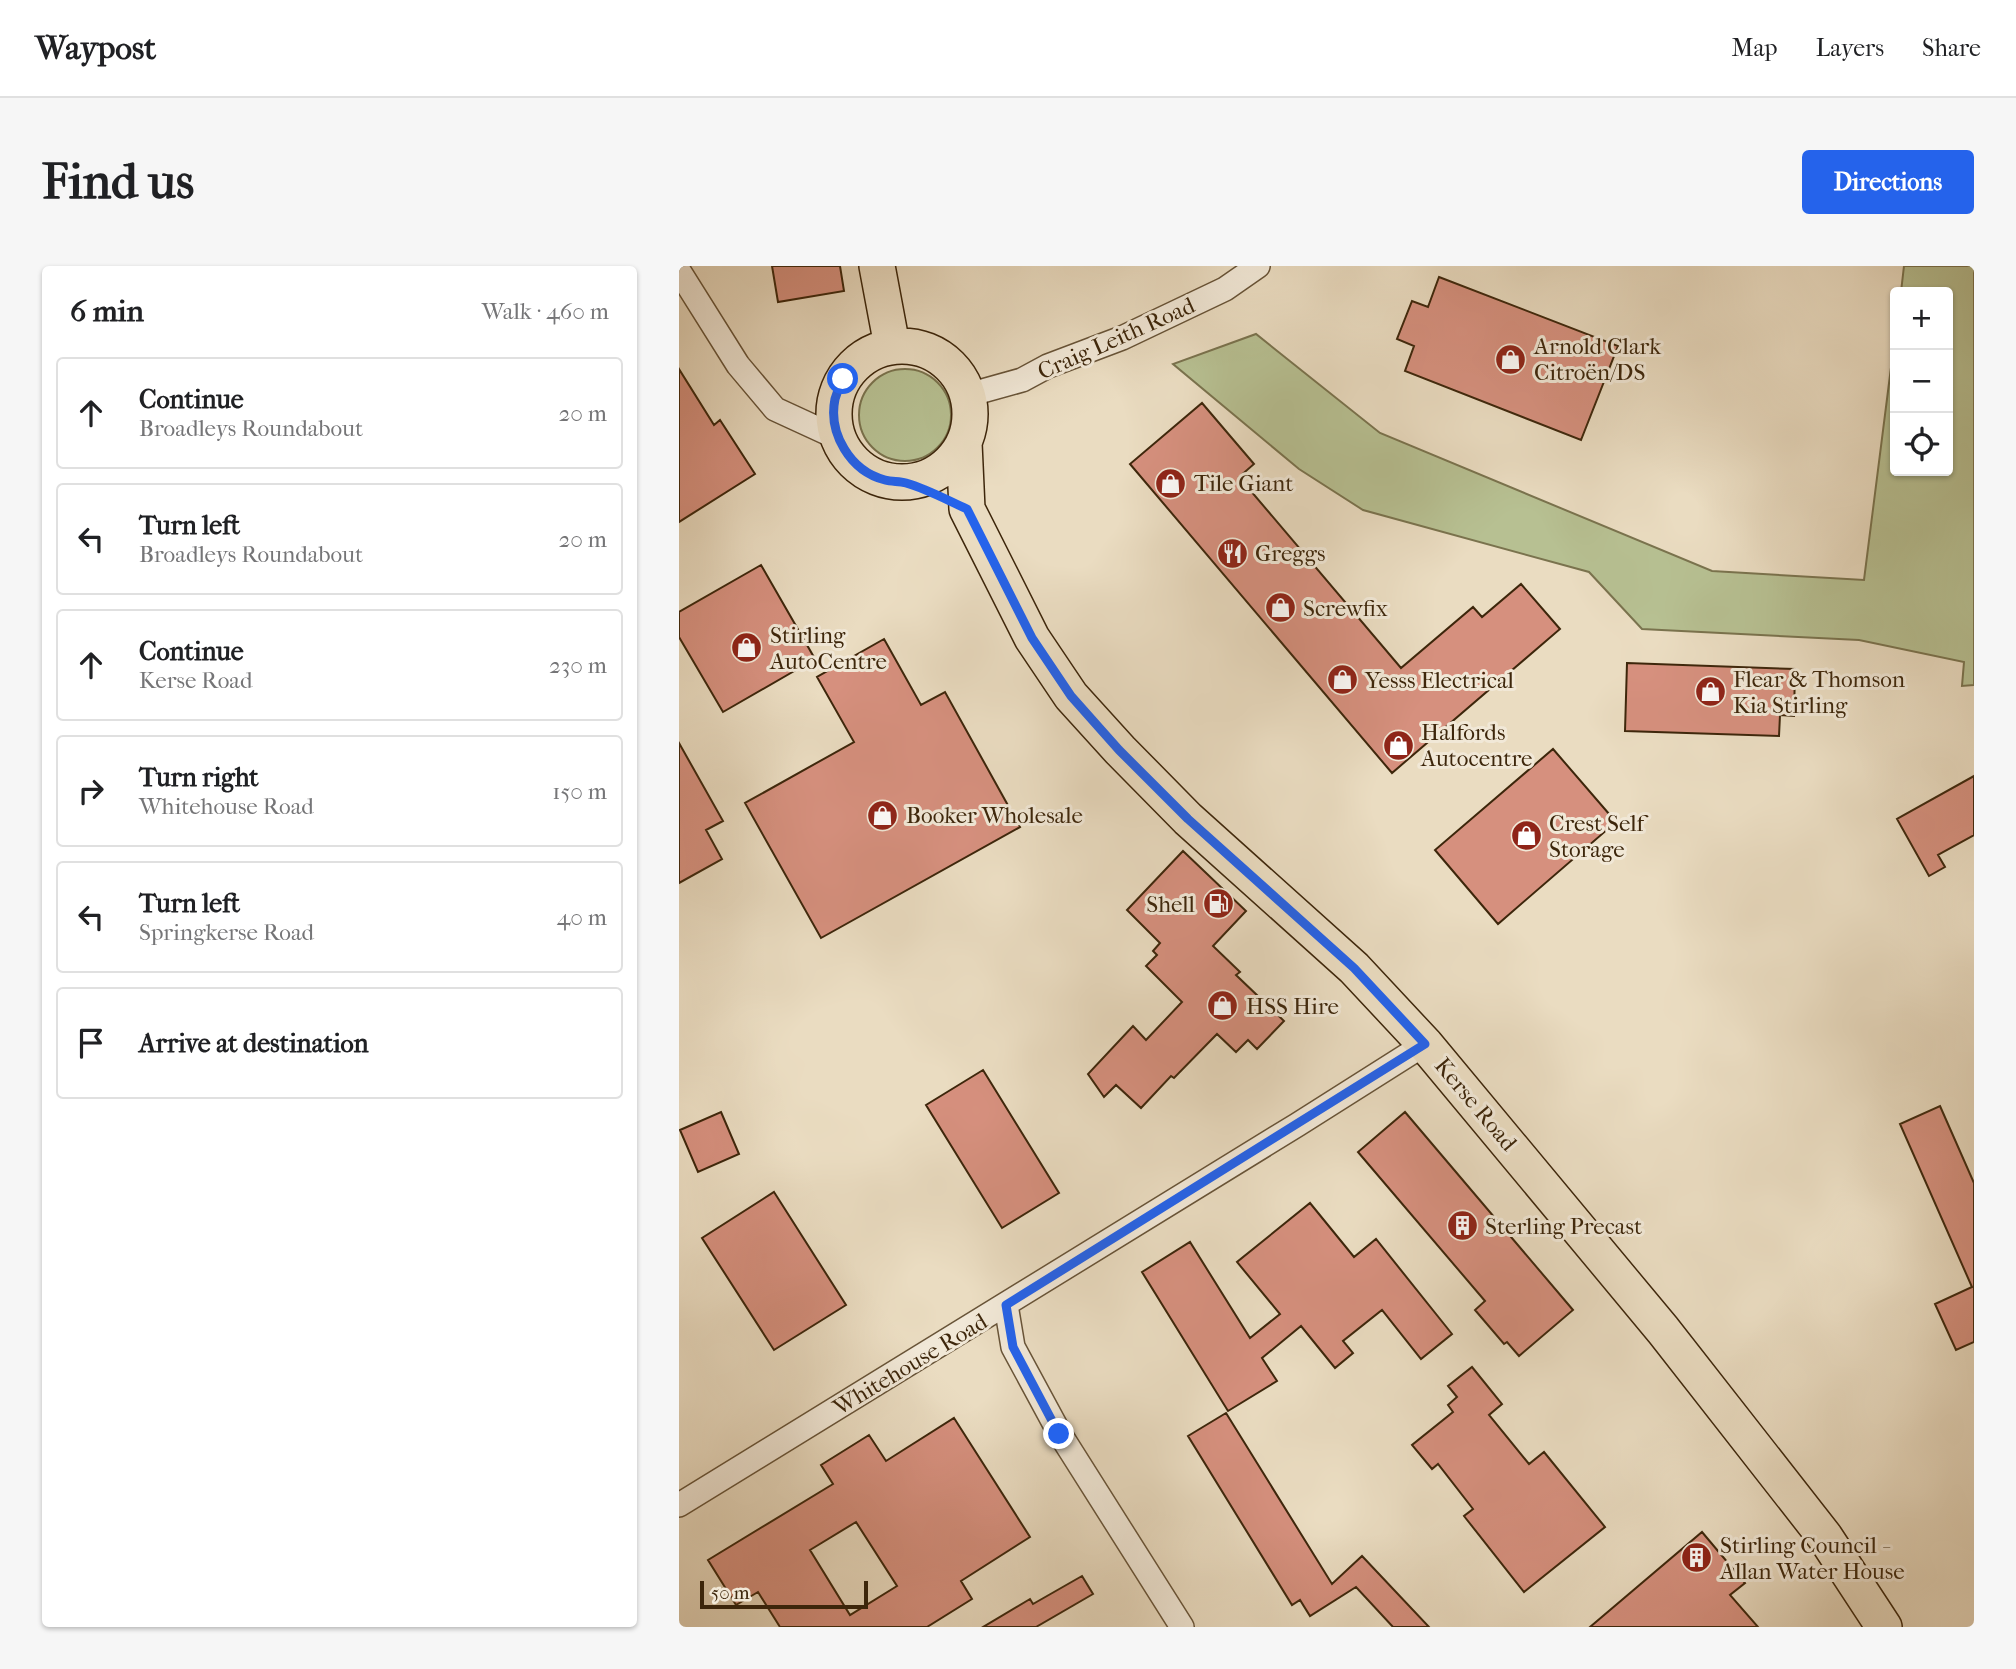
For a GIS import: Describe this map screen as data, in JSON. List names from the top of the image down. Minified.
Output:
{"streets":{"main road":["Kerse Road"],"street":["Craig Leith Road","Whitehouse Road"]},"crossings":[["Craig Leith Road","Kerse Road"],["Kerse Road","Whitehouse Road"]],"places":{"shop":["Arnold Clark Citroën/DS","Tile Giant","Screwfix","Stirling AutoCentre","Yesss Electrical","Flear & Thomson Kia Stirling","Halfords Autocentre","Booker Wholesale","Crest Self Storage","HSS Hire"],"restaurant":["Greggs"],"fuel station":["Shell"],"building":["Sterling Precast","Stirling Council - Allan Water House"]},"scale_bar":"50 m","page":{"header":"Waypost","nav":["Map","Layers","Share"],"buttons":"Directions","title":"Find us","heading":["6 min","Walk · 460 m"],"map_buttons":["+","−"],"list":[["Continue","Broadleys Roundabout","20 m"],["Turn left","Broadleys Roundabout","20 m"],["Continue","Kerse Road","230 m"],["Turn right","Whitehouse Road","150 m"],["Turn left","Springkerse Road","40 m"],"Arrive at destination"],"scale":"50 m"}}
